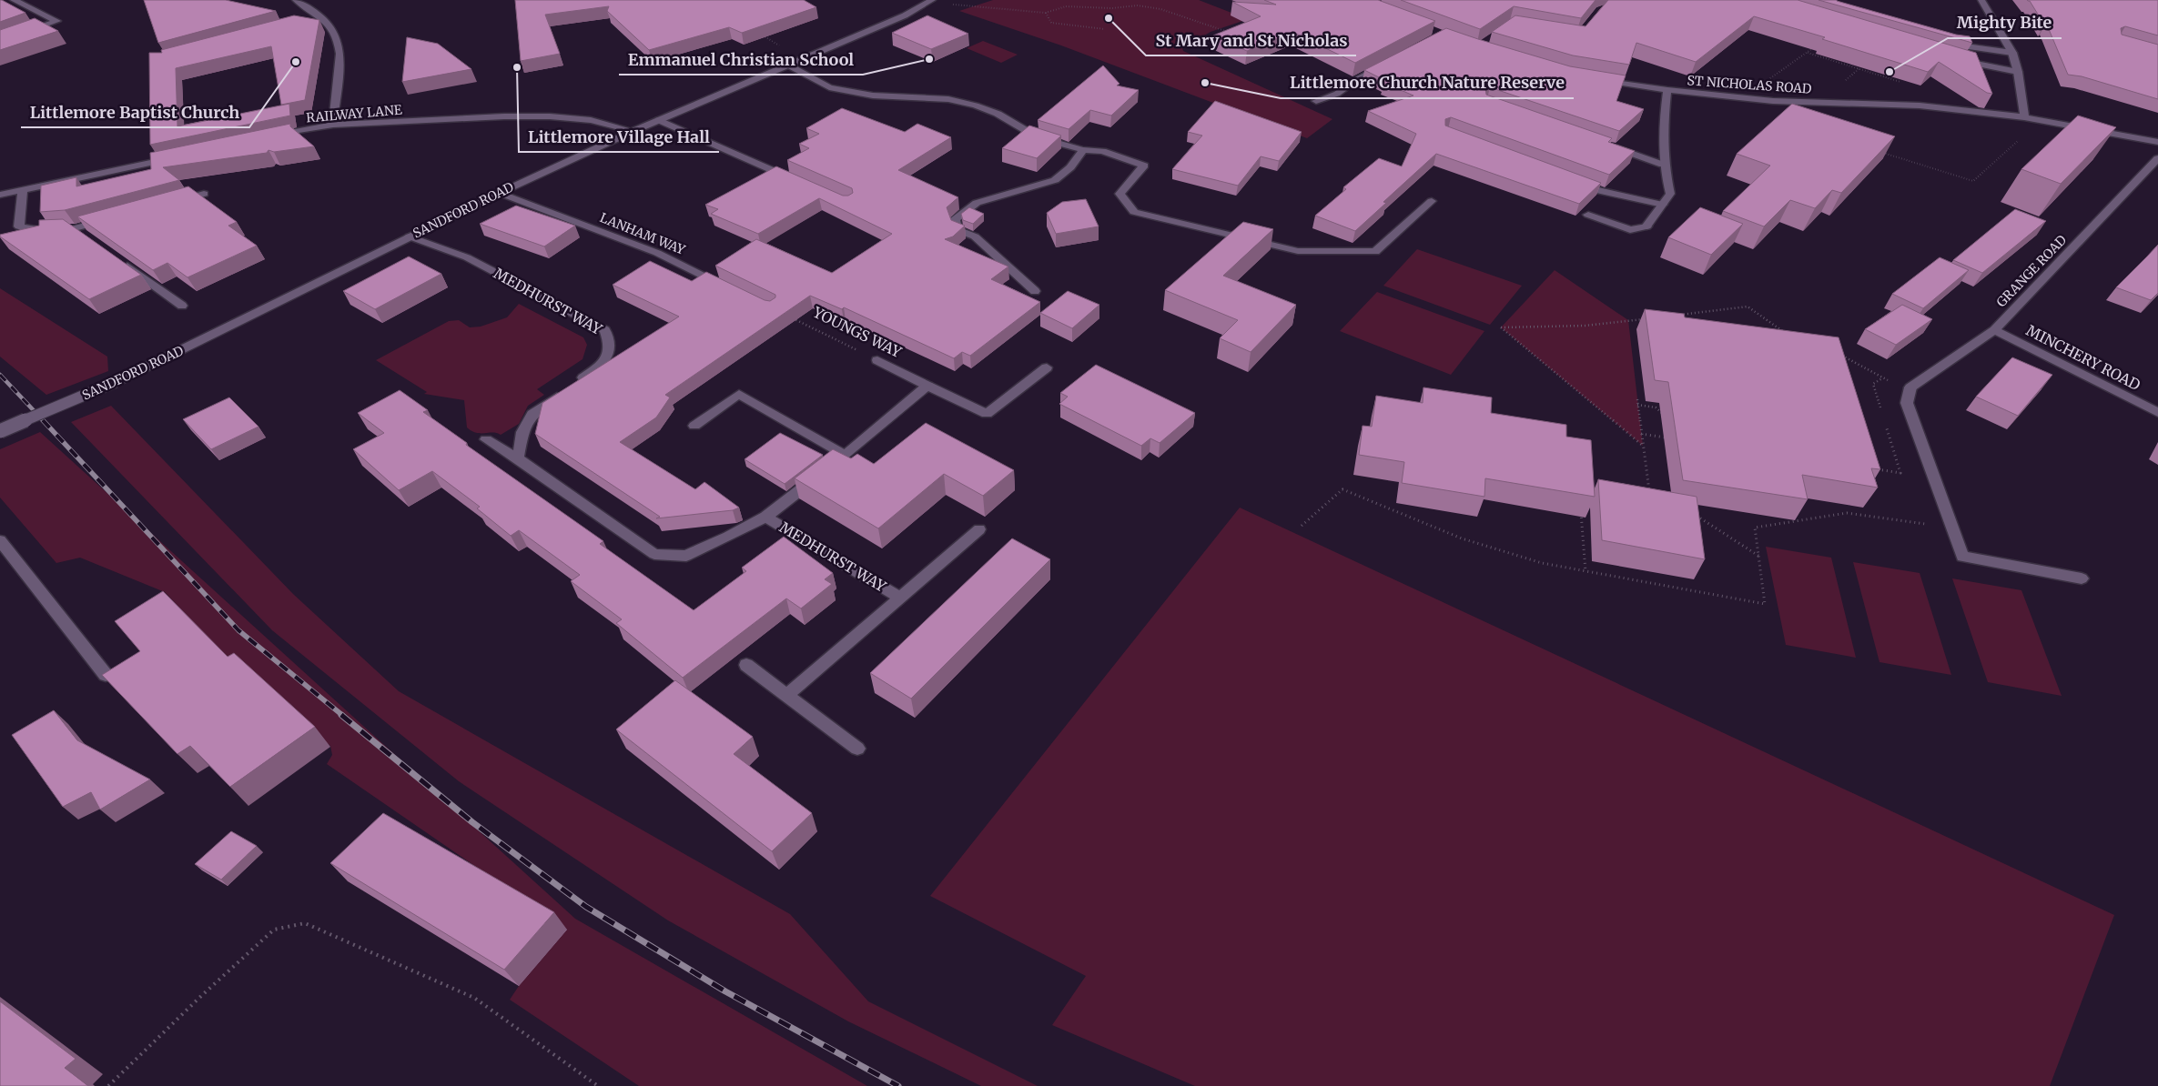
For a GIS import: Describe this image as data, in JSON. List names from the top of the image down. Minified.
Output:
{"streets":{"street":["ST NICHOLAS ROAD","RAILWAY LANE","SANDFORD ROAD","LANHAM WAY","GRANGE ROAD","MEDHURST WAY","YOUNGS WAY","MINCHERY ROAD"]},"crossings":[["RAILWAY LANE","SANDFORD ROAD"],["SANDFORD ROAD","LANHAM WAY"],["SANDFORD ROAD","MEDHURST WAY"],["GRANGE ROAD","MINCHERY ROAD"]],"places":["St Mary and St Nicholas","Emmanuel Christian School","Littlemore Baptist Church","Littlemore Village Hall","Mighty Bite","Littlemore Church Nature Reserve"]}
